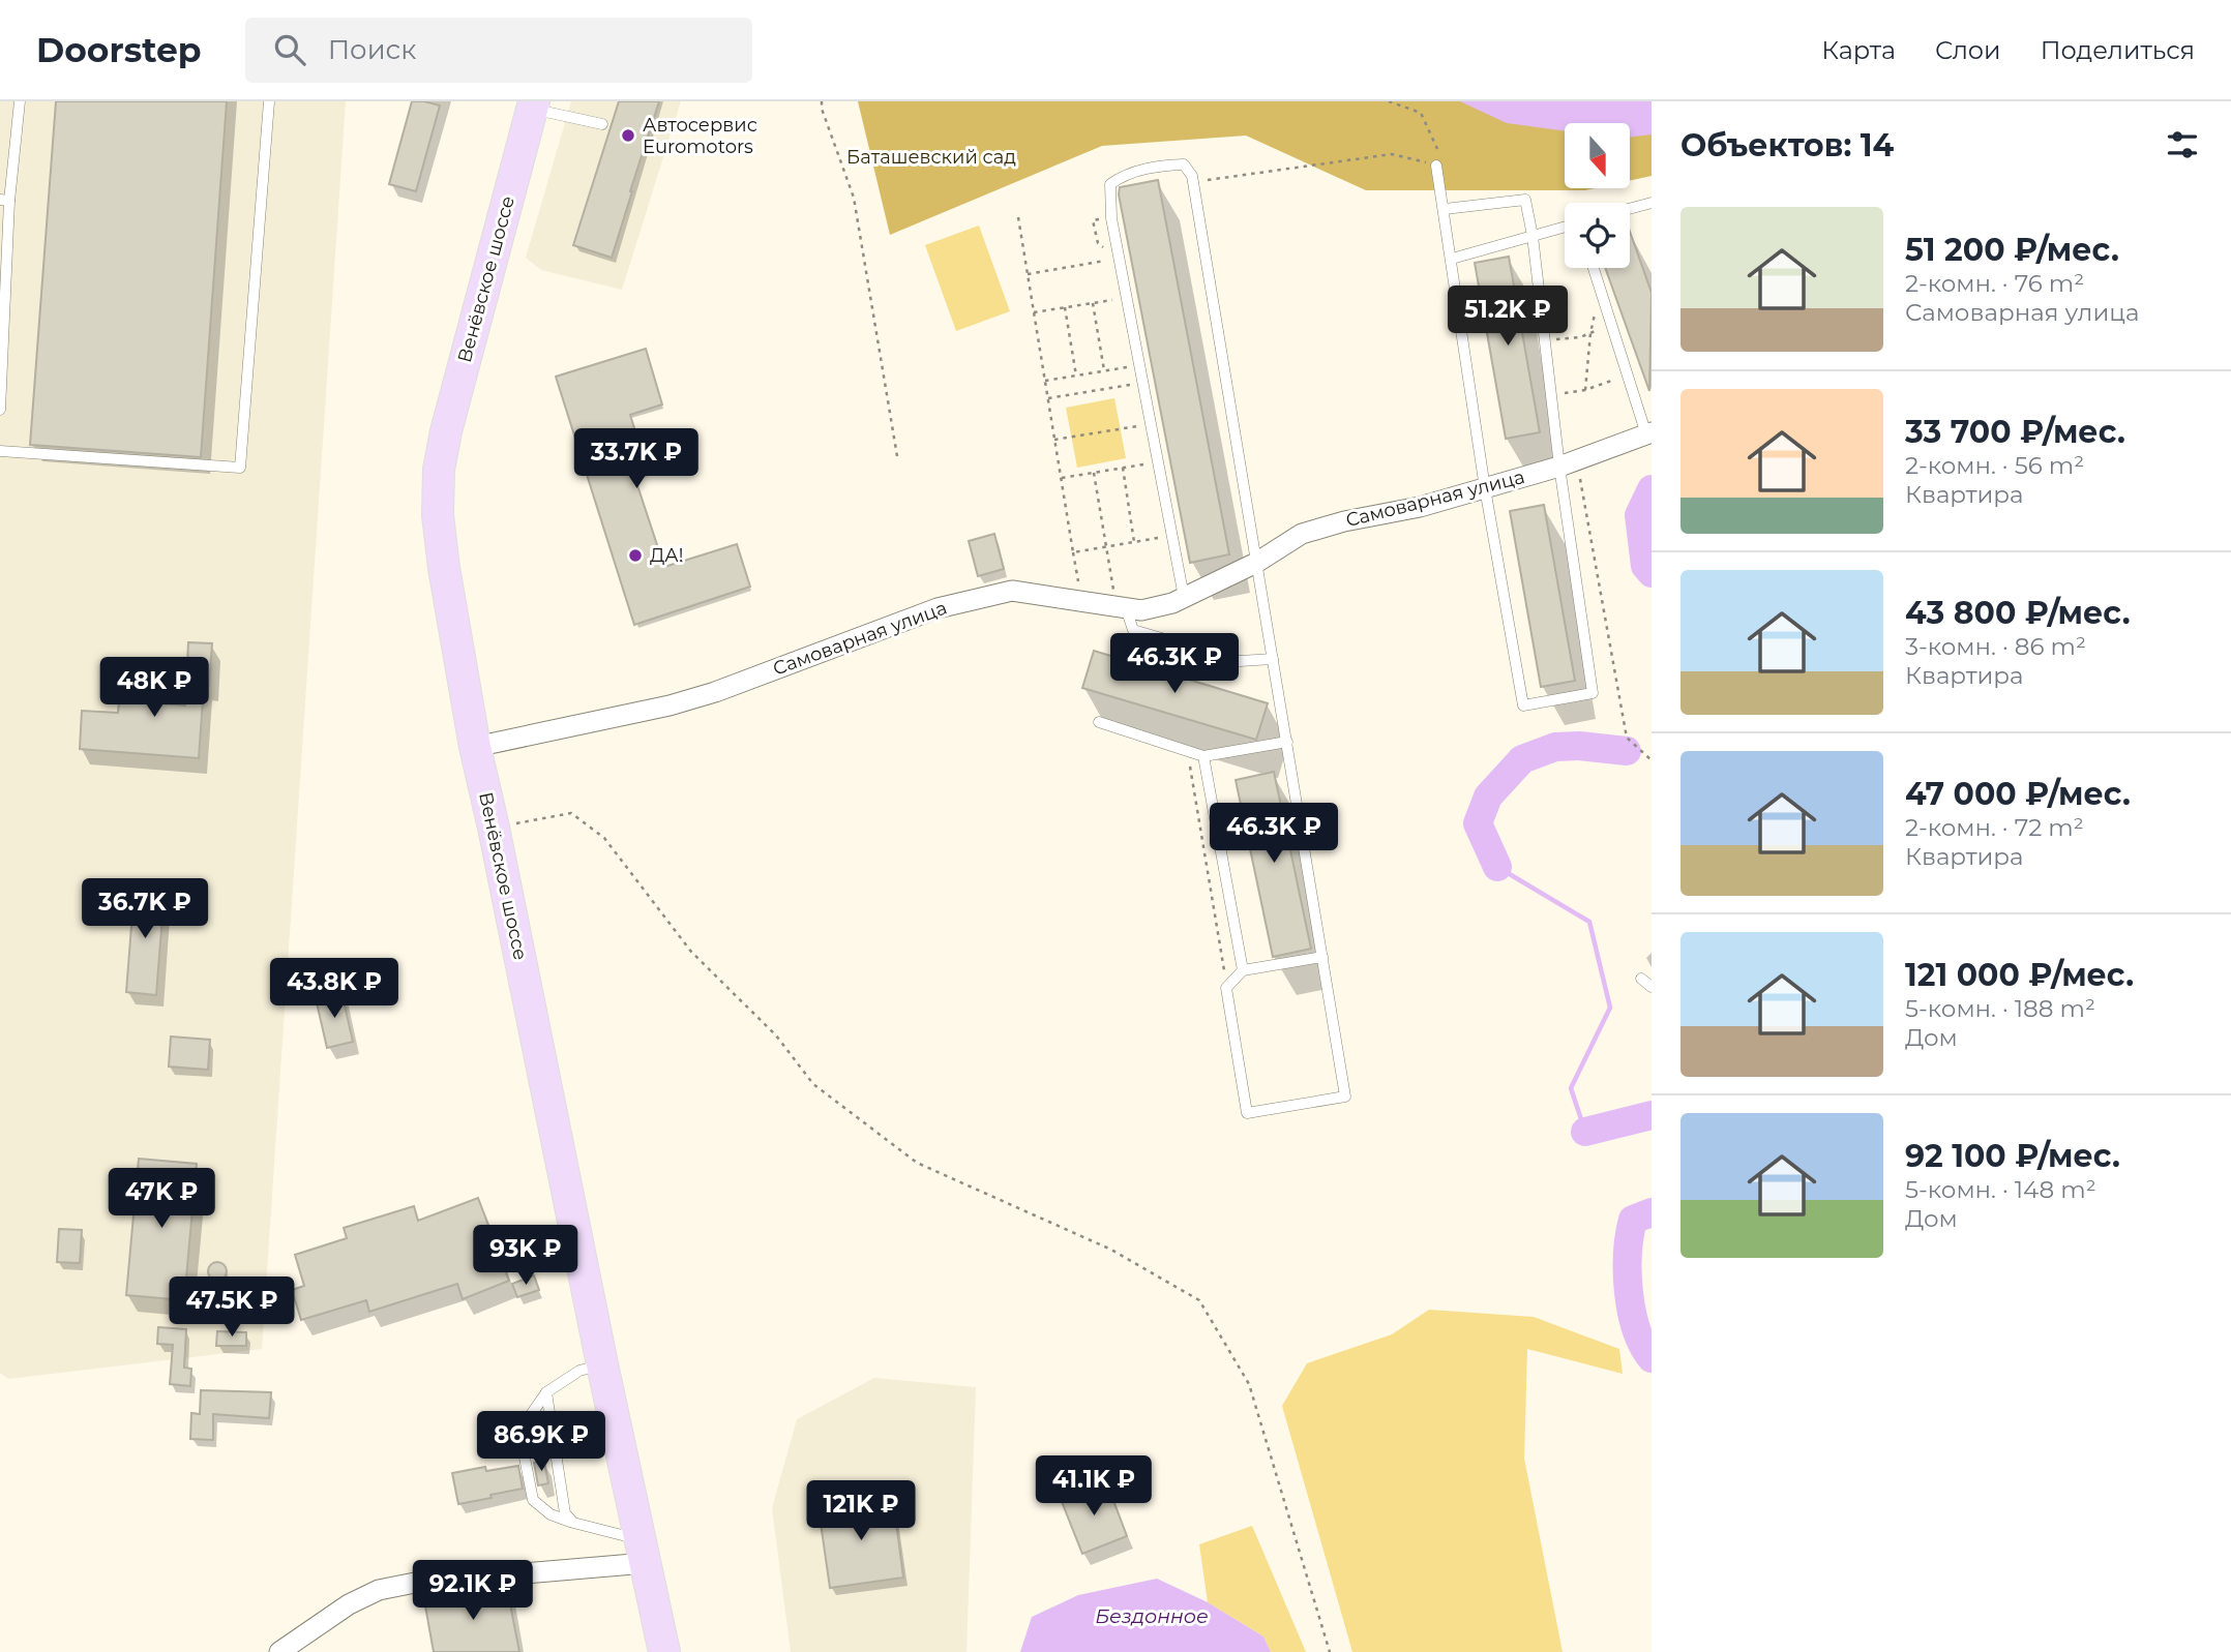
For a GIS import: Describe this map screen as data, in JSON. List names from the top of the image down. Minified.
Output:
{"streets":{"main road":["Венёвское шоссе"],"street":["Самоварная улица"]},"crossings":[["Венёвское шоссе","Самоварная улица"]],"water":["Бездонное"],"parks":["Баташевский сад"],"places":["Автосервис Euromotors","ДА!"],"north":"bottom","page":{"header":"Doorstep","search":"Поиск","nav":["Карта","Слои","Поделиться"],"heading":"Объектов: 14","list":[{"name":"51 200 ₽/мес.","note":"2-комн. · 76 m² · Самоварная улица"},{"name":"33 700 ₽/мес.","note":"2-комн. · 56 m² · Квартира"},{"name":"43 800 ₽/мес.","note":"3-комн. · 86 m² · Квартира"},{"name":"47 000 ₽/мес.","note":"2-комн. · 72 m² · Квартира"},{"name":"121 000 ₽/мес.","note":"5-комн. · 188 m² · Дом"},{"name":"92 100 ₽/мес.","note":"5-комн. · 148 m² · Дом"}],"price":["51.2K ₽","33.7K ₽","46.3K ₽","48K ₽","46.3K ₽","36.7K ₽","43.8K ₽","47K ₽","93K ₽","47.5K ₽","86.9K ₽","41.1K ₽","121K ₽","92.1K ₽"]}}
